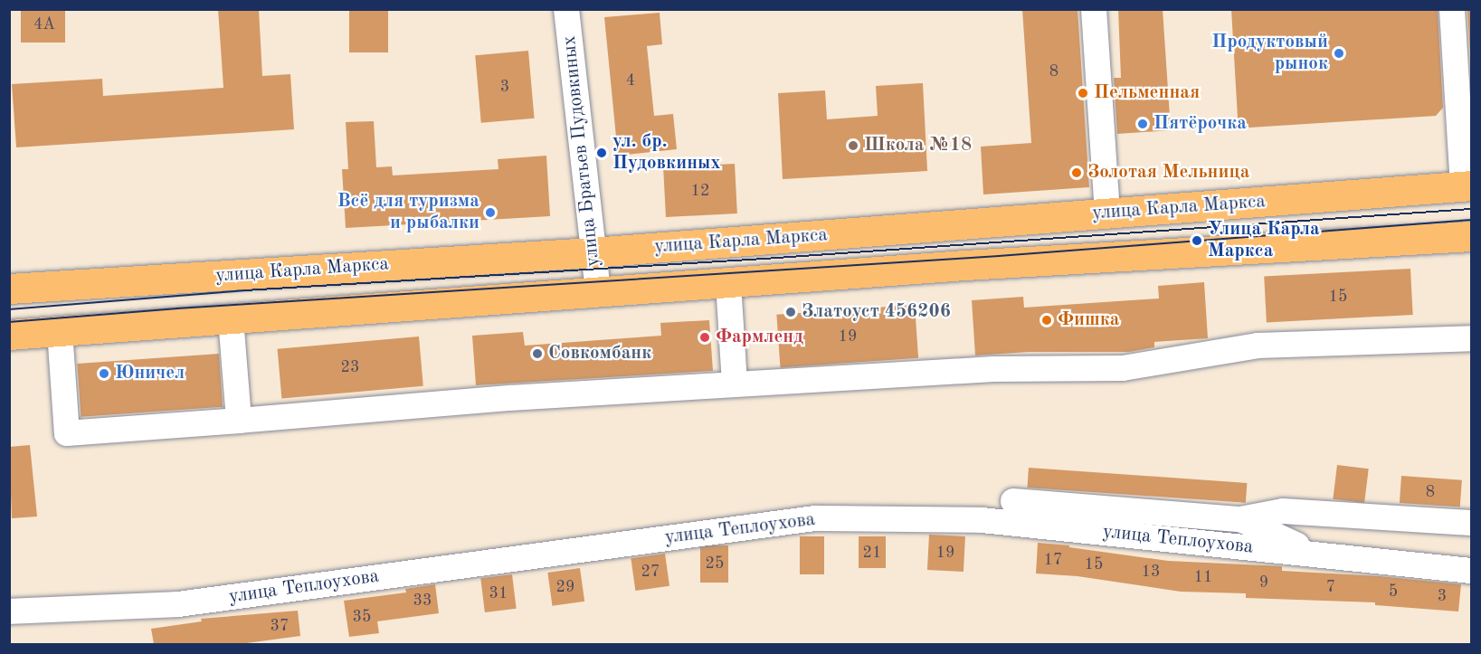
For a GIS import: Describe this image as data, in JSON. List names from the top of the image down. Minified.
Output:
{"streets":{"main road":["улица Карла Маркса"],"street":["улица Братьев Пудовкиных","улица Теплоухова"]},"crossings":[["улица Братьев Пудовкиных","улица Карла Маркса"]],"places":["Продуктовый рынок","Пельменная","Пятёрочка","Школа №18","ул. бр. Пудовкиных","Золотая Мельница","Всё для туризма и рыбалки","Улица Карла Маркса","Златоуст 456206","Фишка","Фармленд","Совкомбанк","Юничел"],"house_numbers":["4А","8","4","3","12","15","19","23","8","21","19","17","25","15","27","13","11","9","29","7","5","31","3","33","35","37"]}
